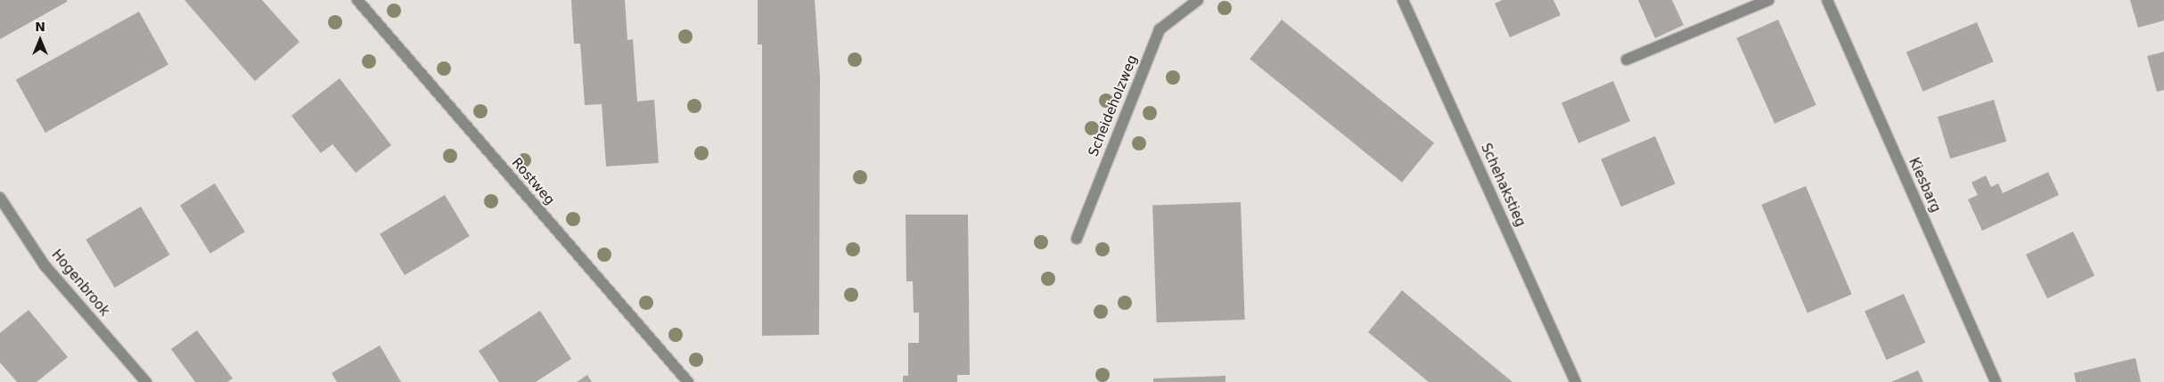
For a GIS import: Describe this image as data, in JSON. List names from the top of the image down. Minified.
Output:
{"streets":{"street":["Scheideholzweg","Rostweg","Schehakstieg","Kiesbarg","Hogenbrook"]},"north":"top"}
